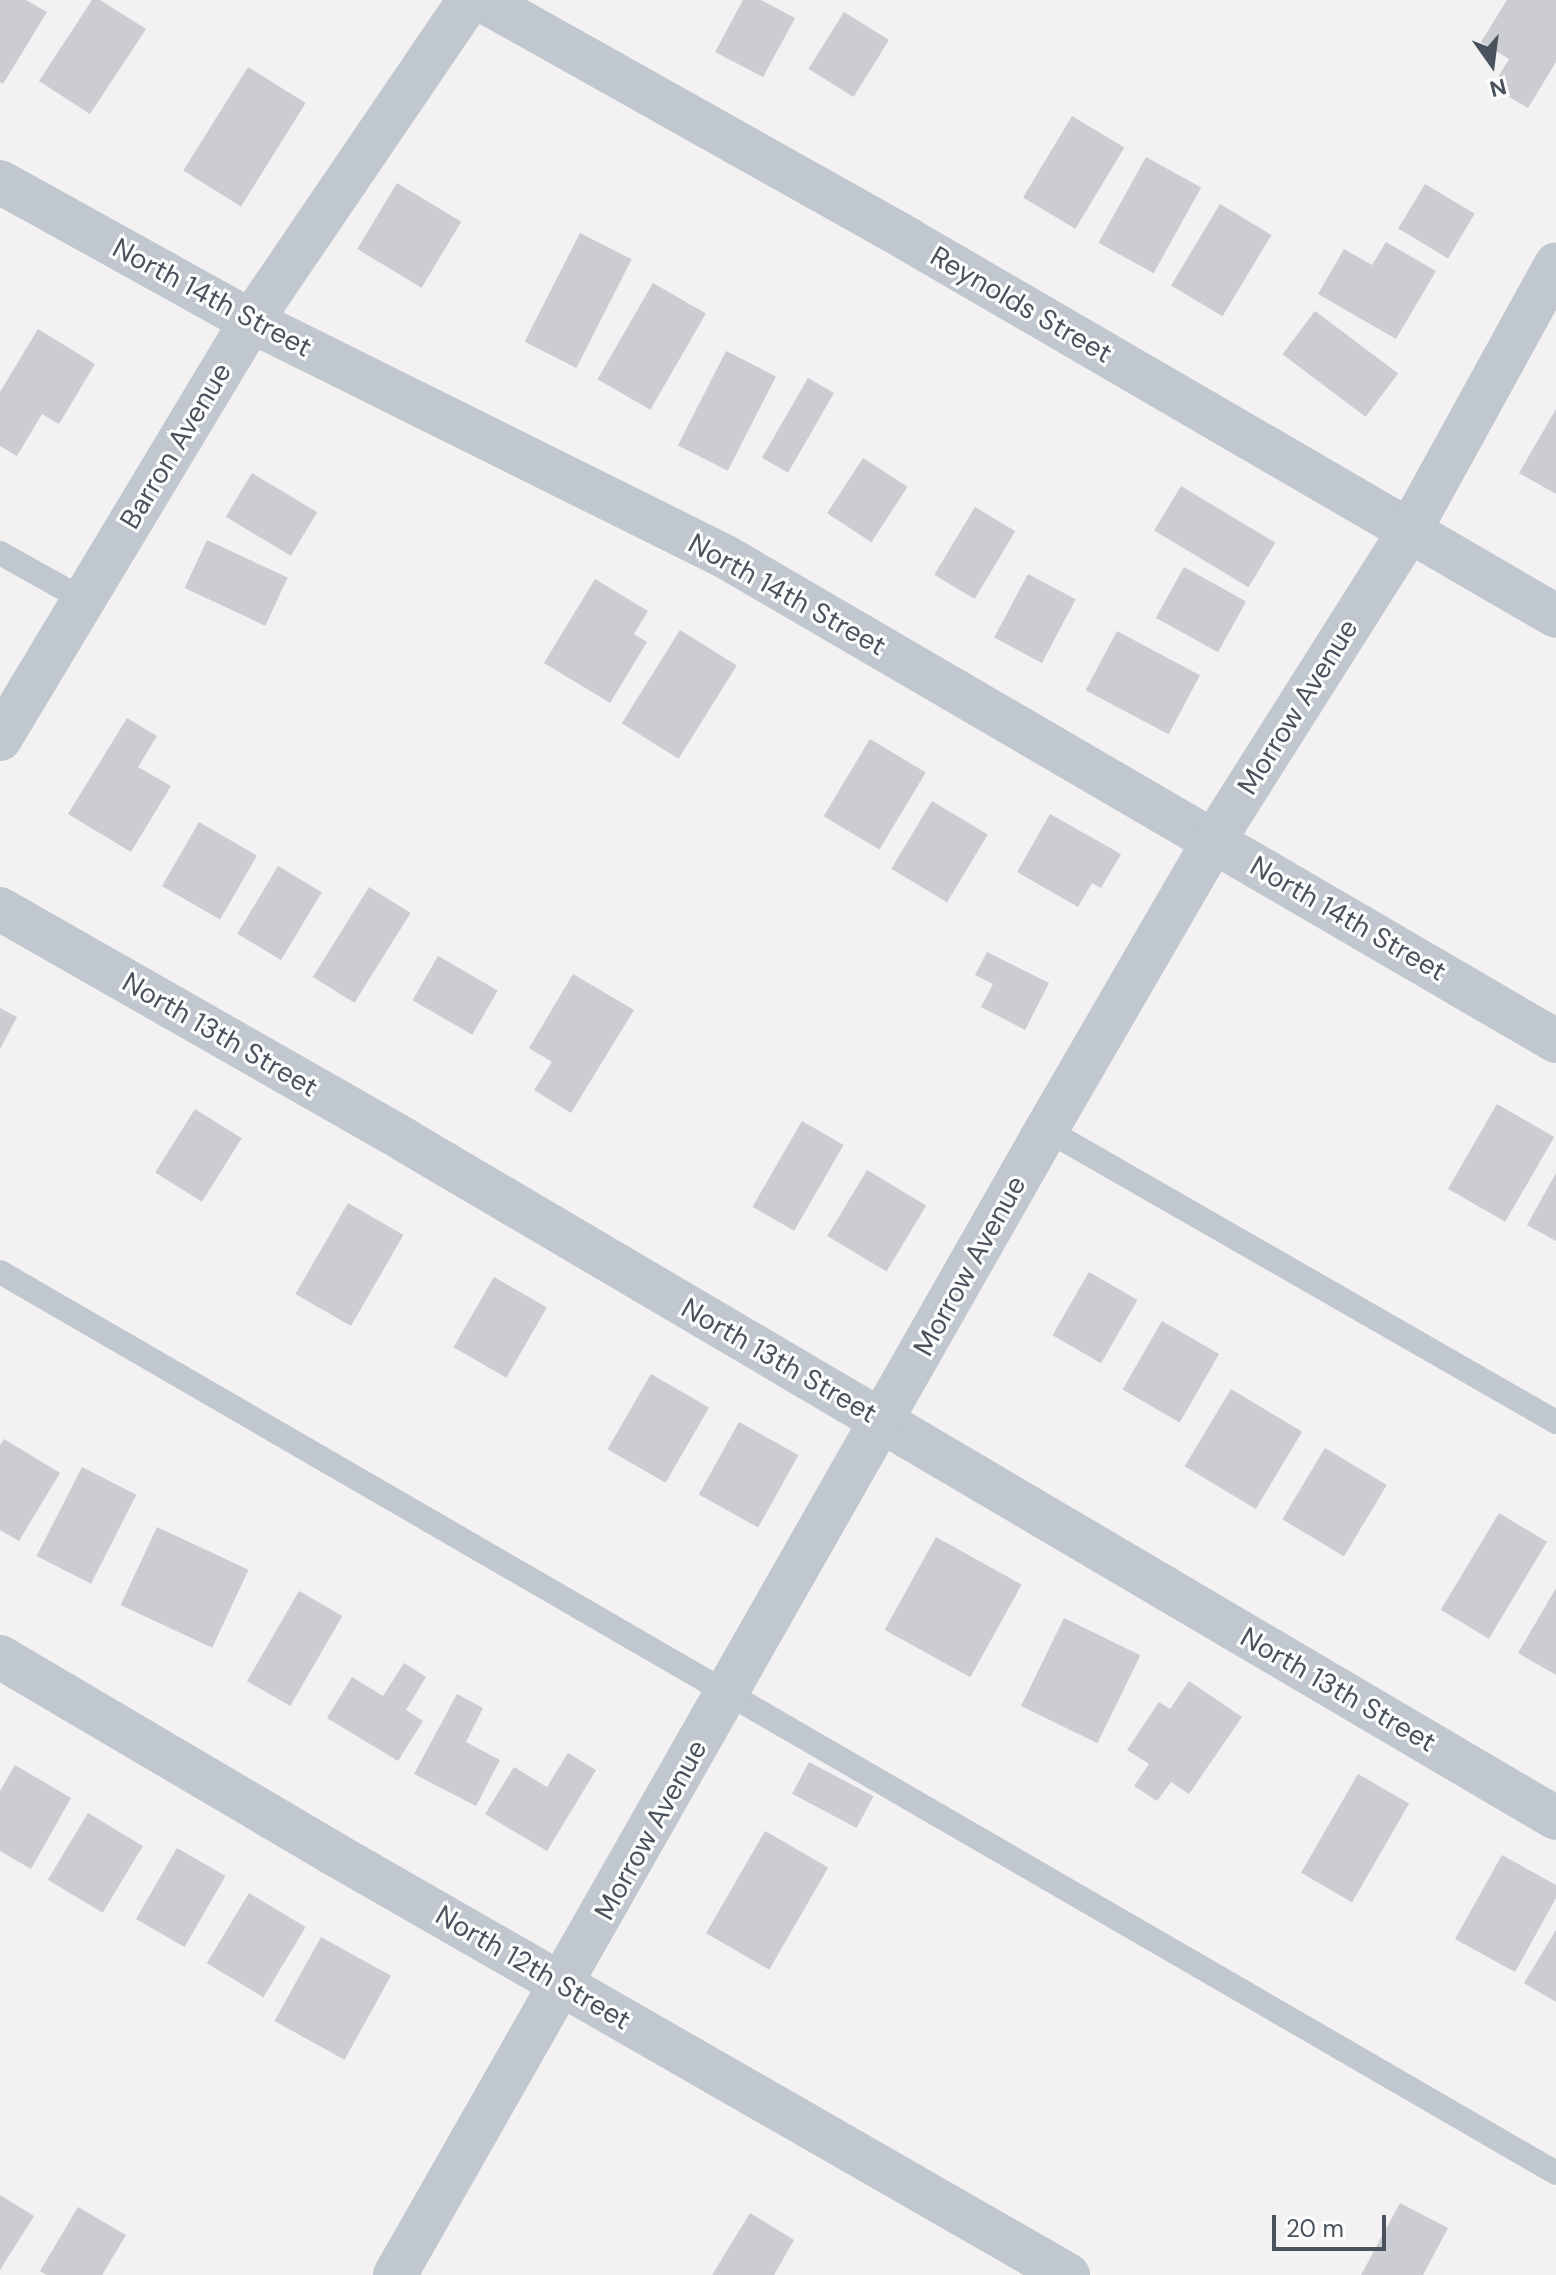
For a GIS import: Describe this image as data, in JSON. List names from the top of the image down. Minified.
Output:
{"streets":{"street":["North 14th Street","Reynolds Street","Barron Avenue","Morrow Avenue","North 13th Street","North 12th Street"]},"crossings":[["North 14th Street","Barron Avenue"],["North 14th Street","Morrow Avenue"],["Reynolds Street","Morrow Avenue"],["Morrow Avenue","North 13th Street"],["Morrow Avenue","North 12th Street"]],"scale_bar":"20 m","north":"bottom"}
